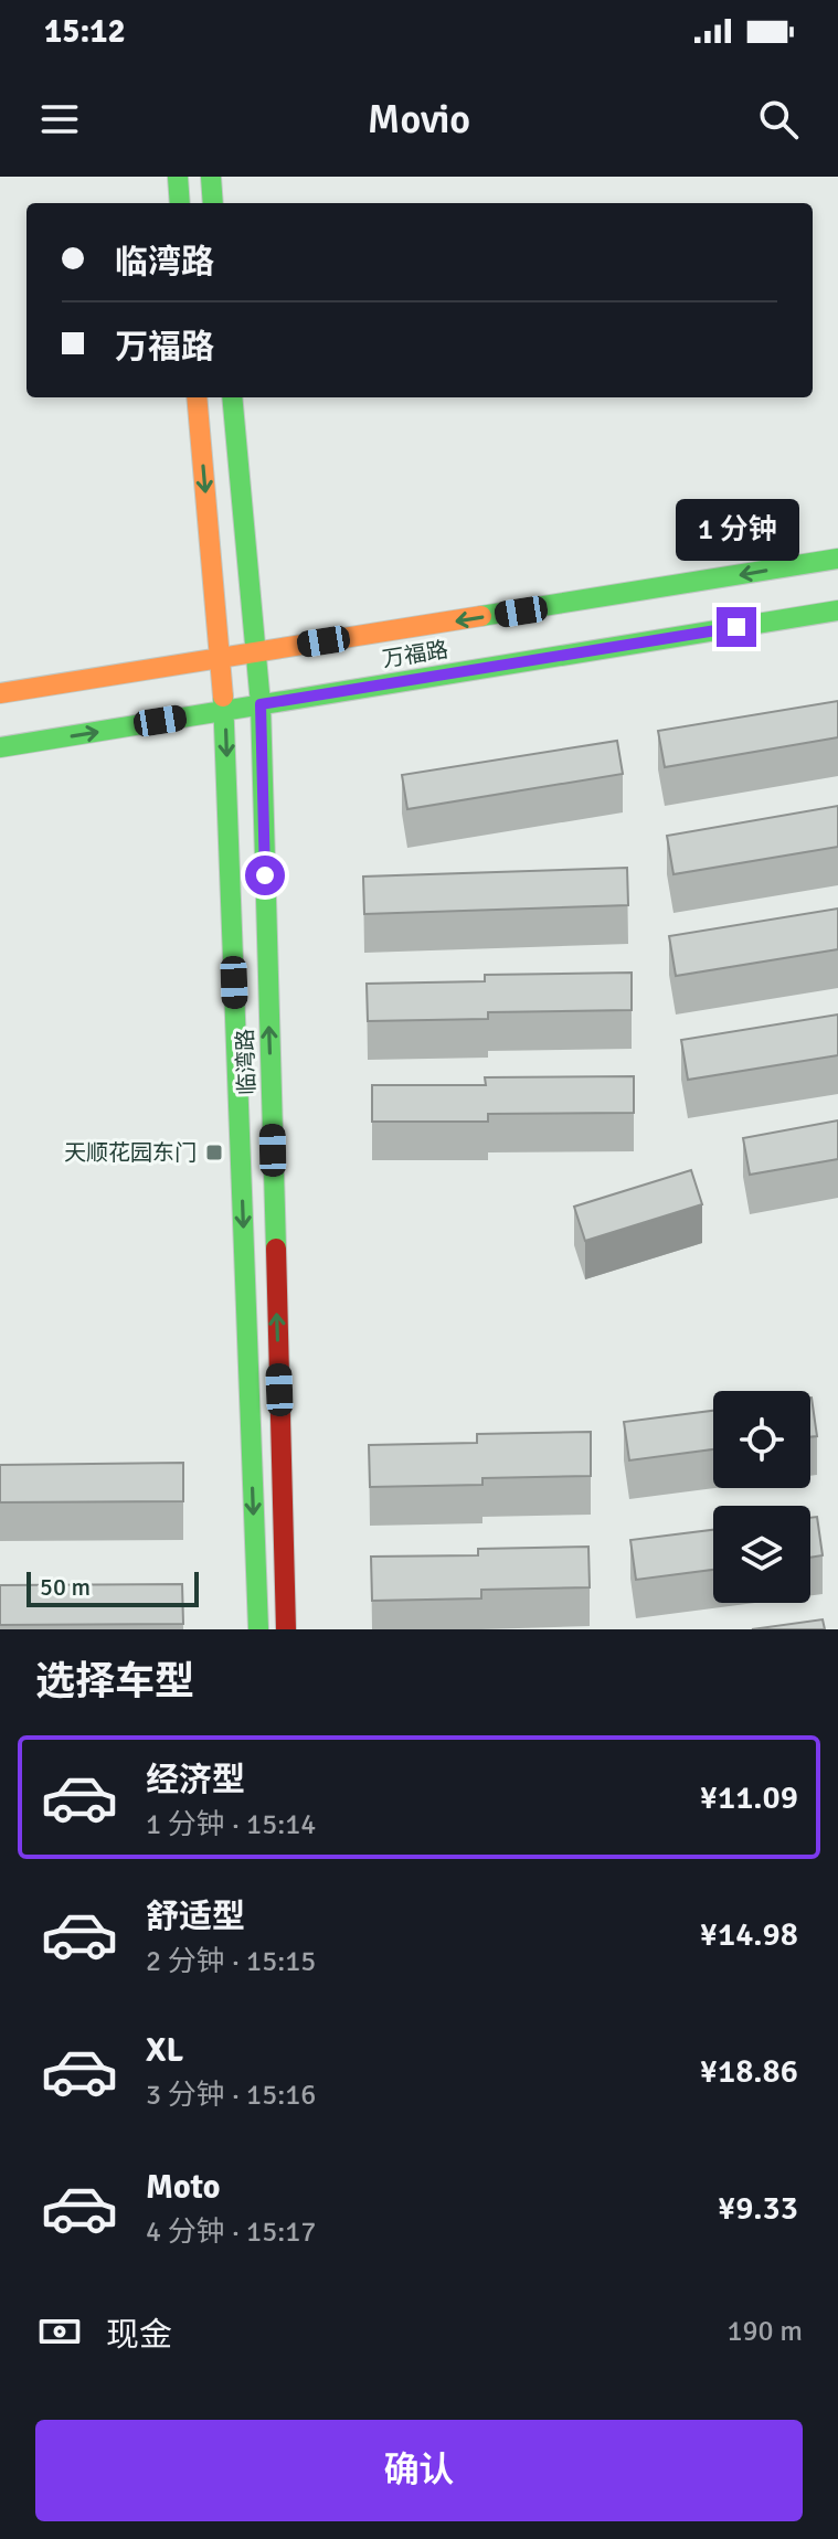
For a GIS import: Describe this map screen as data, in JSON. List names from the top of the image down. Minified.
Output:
{"streets":{"street":["万福路","临湾路"]},"crossings":[["万福路","临湾路"]],"places":{"transit":["天顺花园东门"]},"scale_bar":"50 m","page":{"status":"15:12","header":"Movio","banner":["临湾路","万福路"],"bubble":"1 分钟","scale":"50 m","heading":"选择车型","list":[{"name":"经济型","note":"1 分钟 · 15:14","value":"¥11.09"},{"name":"舒适型","note":"2 分钟 · 15:15","value":"¥14.98"},{"name":"XL","note":"3 分钟 · 15:16","value":"¥18.86"},{"name":"Moto","note":"4 分钟 · 15:17","value":"¥9.33"}],"pay":["现金","190 m"],"buttons":"确认"}}
